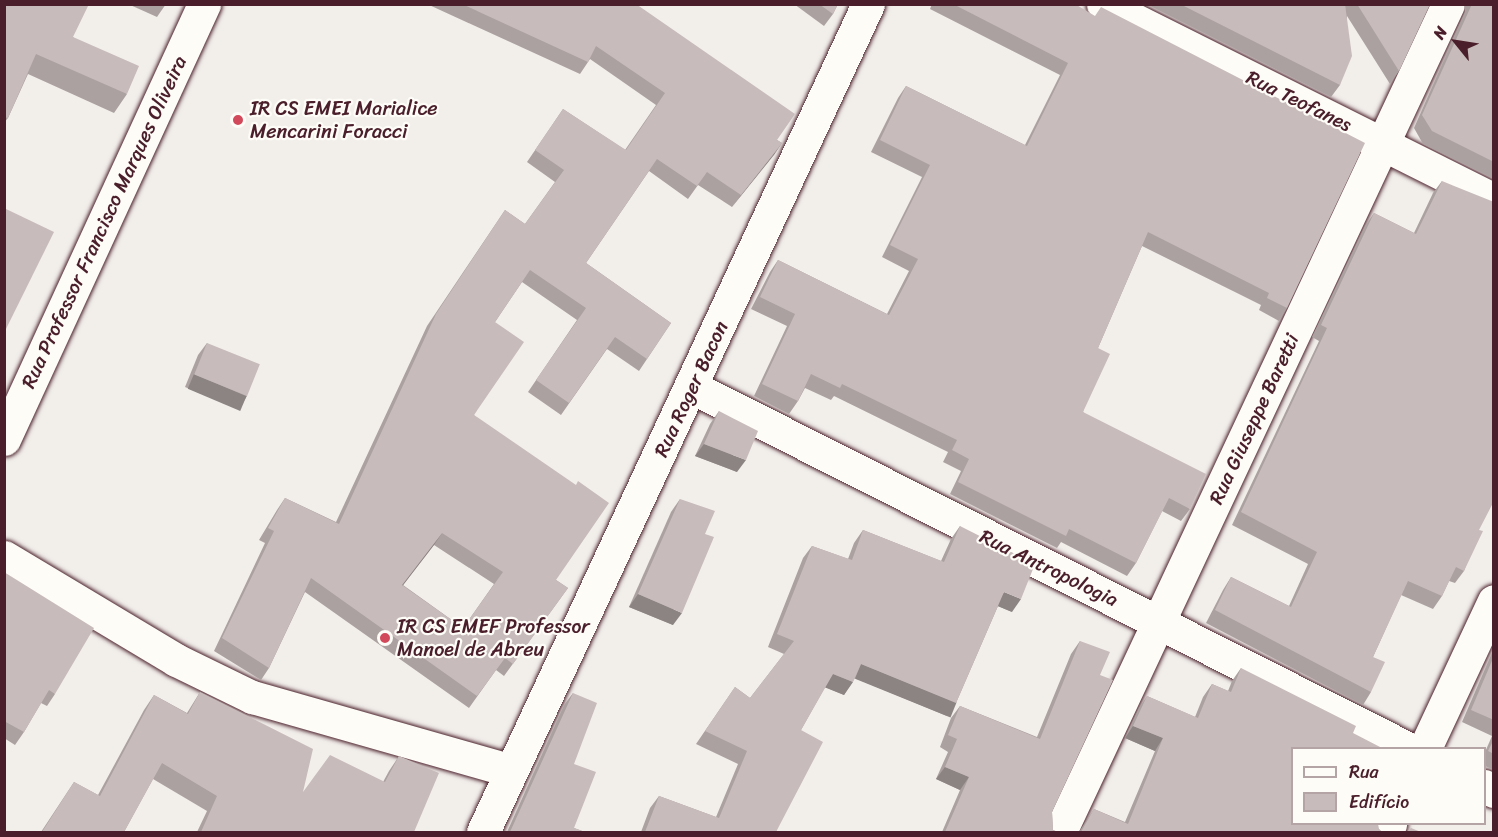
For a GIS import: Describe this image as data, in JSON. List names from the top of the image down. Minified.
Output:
{"streets":{"street":["Rua Teofanes","Rua Professor Francisco Marques Oliveira","Rua Roger Bacon","Rua Giuseppe Baretti","Rua Antropologia"]},"crossings":[["Rua Teofanes","Rua Giuseppe Baretti"],["Rua Roger Bacon","Rua Antropologia"],["Rua Giuseppe Baretti","Rua Antropologia"]],"places":["IR CS EMEI Marialice Mencarini Foracci","IR CS EMEF Professor Manoel de Abreu"],"legend":["Rua","Edifício"],"north":"top left"}
